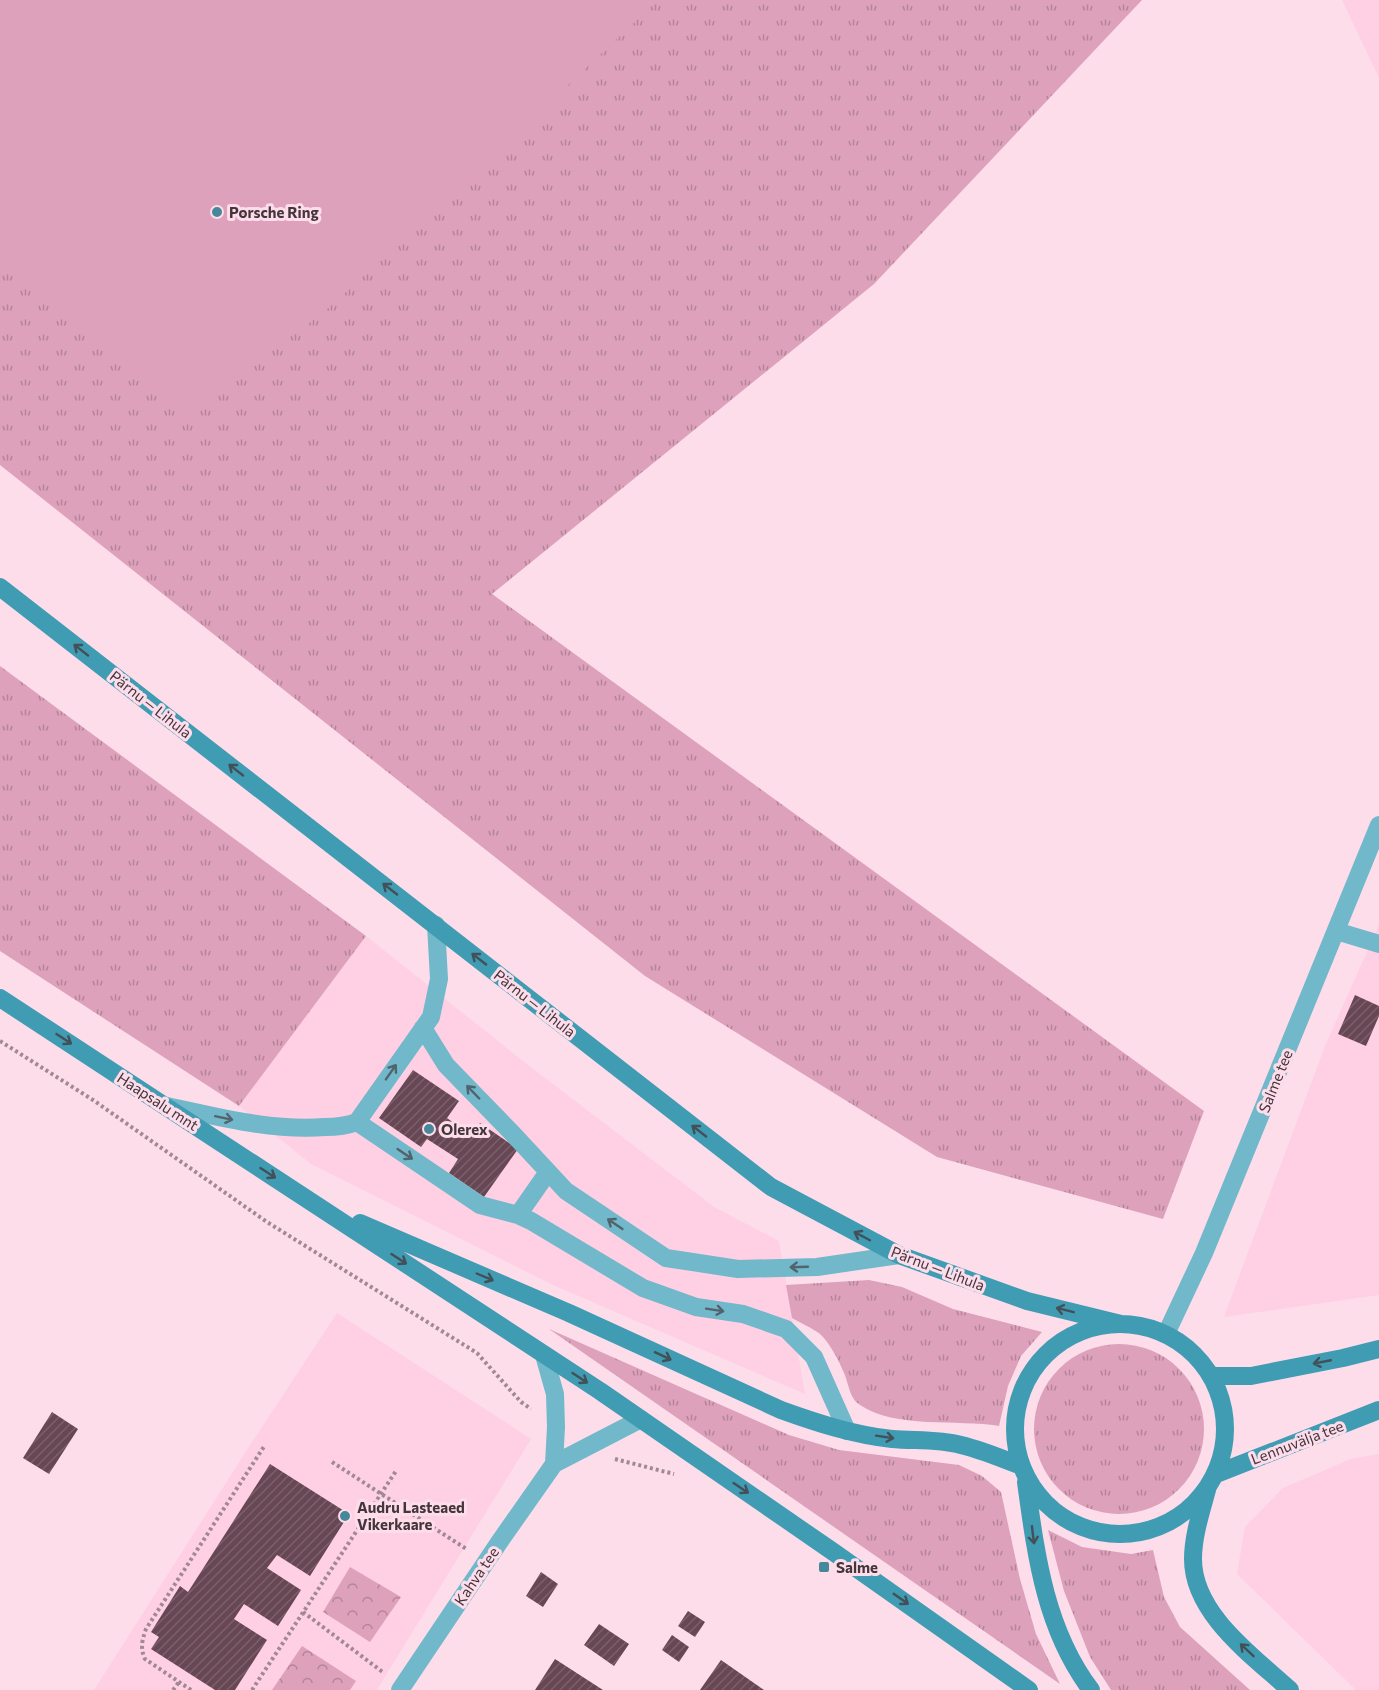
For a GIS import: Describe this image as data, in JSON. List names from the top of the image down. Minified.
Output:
{"streets":{"main road":["Pärnu — Lihula","Haapsalu mnt","Lennuvälja tee"],"street":["Salme tee","Kahva tee"]},"crossings":[["Pärnu — Lihula","Salme tee"],["Pärnu — Lihula","Lennuvälja tee"],["Salme tee","Lennuvälja tee"]],"one_way":["Pärnu — Lihula","Haapsalu mnt"],"places":{"other":["Porsche Ring","Olerex","Audru Lasteaed Vikerkaare"],"transit":["Salme"]}}
